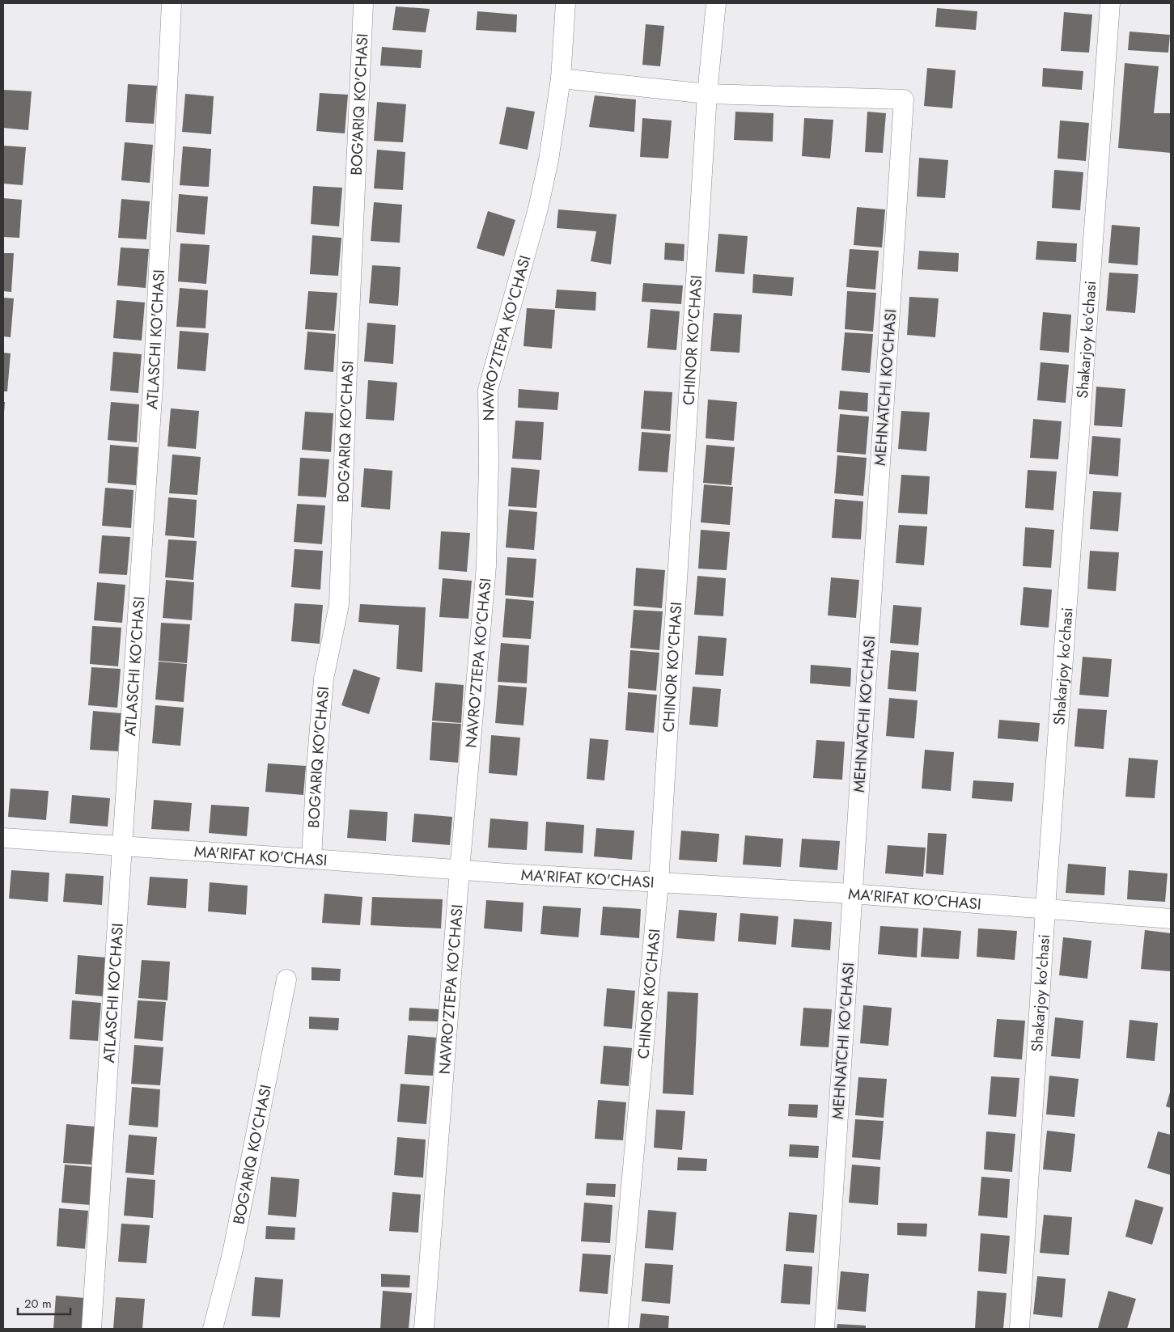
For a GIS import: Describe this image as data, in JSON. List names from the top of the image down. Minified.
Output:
{"streets":{"street":["BOG'ARIQ KO'CHASI","NAVRO'ZTEPA KO'CHASI","Shakarjoy ko'chasi","ATLASCHI KO'CHASI","CHINOR KO'CHASI","MEHNATCHI KO'CHASI","MA'RIFAT KO'CHASI"]},"crossings":[["BOG'ARIQ KO'CHASI","MA'RIFAT KO'CHASI"],["NAVRO'ZTEPA KO'CHASI","MA'RIFAT KO'CHASI"],["Shakarjoy ko'chasi","MA'RIFAT KO'CHASI"],["ATLASCHI KO'CHASI","MA'RIFAT KO'CHASI"],["CHINOR KO'CHASI","MEHNATCHI KO'CHASI"],["CHINOR KO'CHASI","MA'RIFAT KO'CHASI"],["MEHNATCHI KO'CHASI","MA'RIFAT KO'CHASI"]],"scale_bar":"20 m"}
